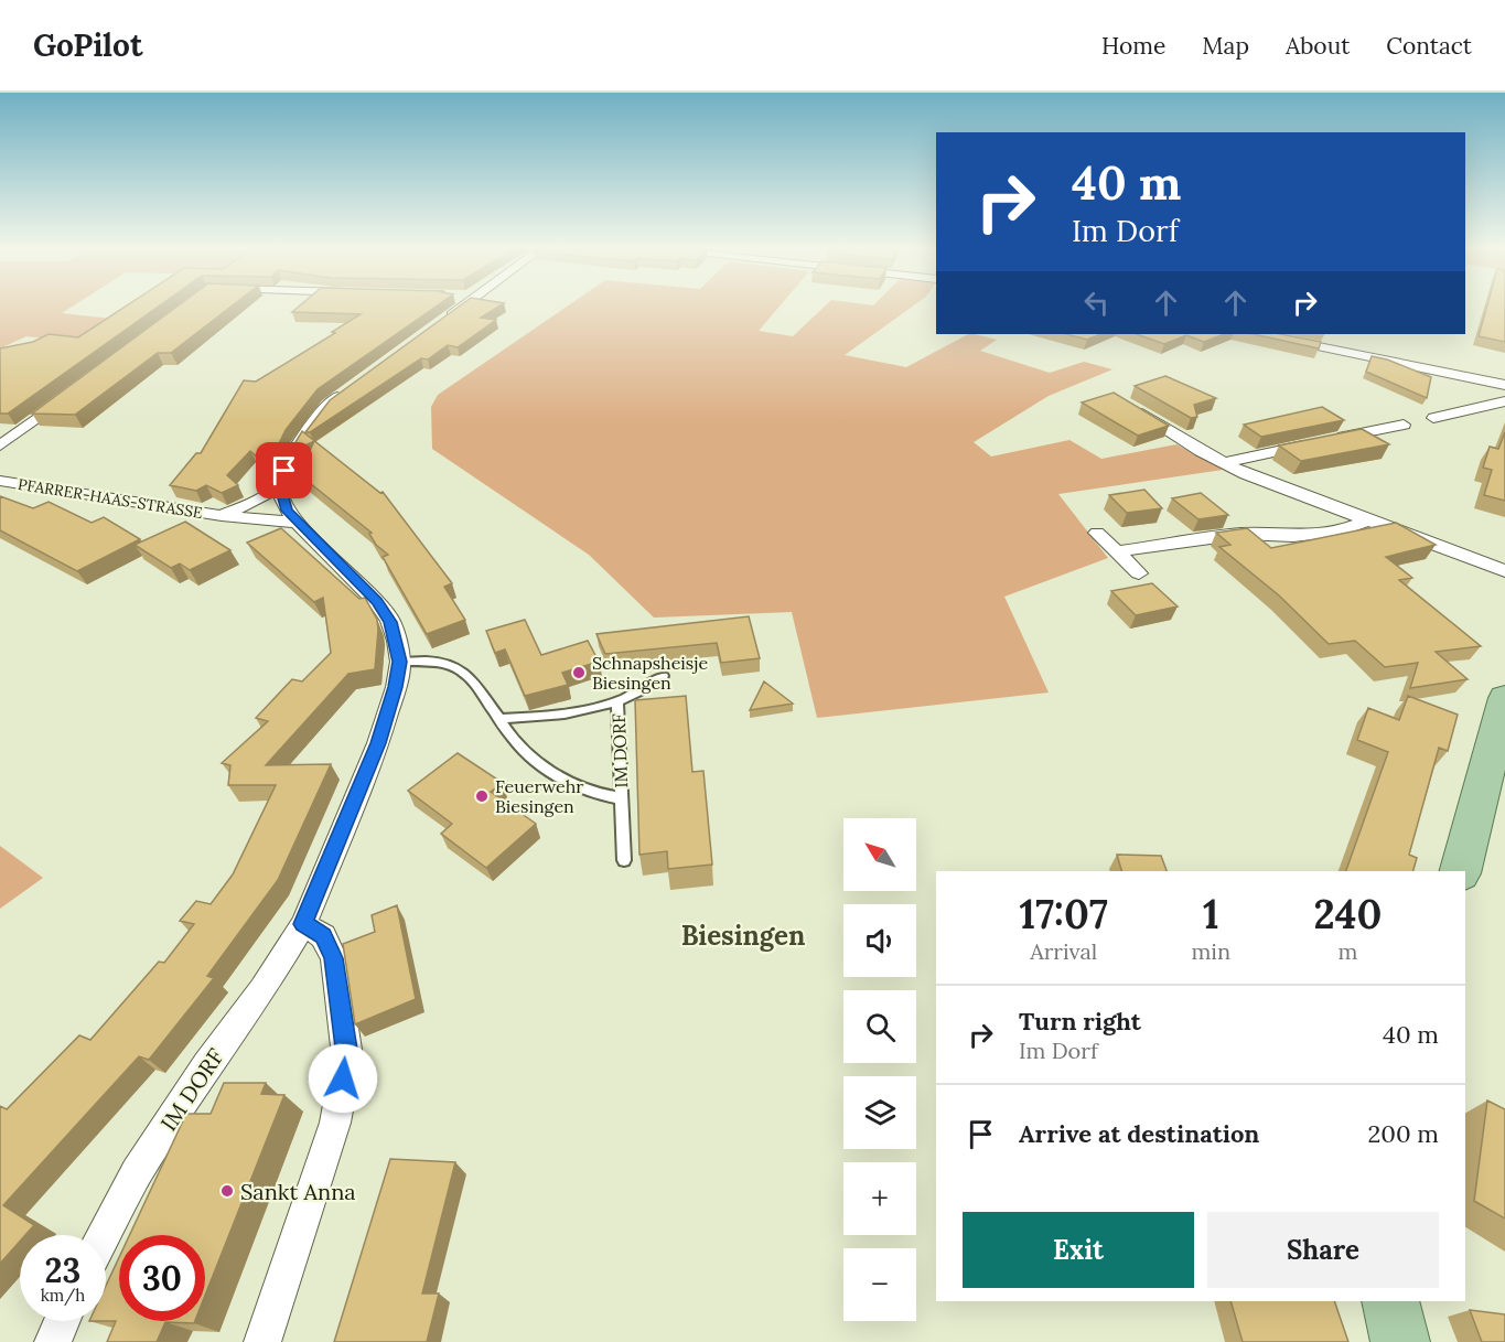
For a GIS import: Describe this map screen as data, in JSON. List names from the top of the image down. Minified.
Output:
{"streets":{"street":["PFARRER-HAAS-STRASSE","IM DORF"]},"crossings":[["PFARRER-HAAS-STRASSE","IM DORF"]],"districts":["Biesingen"],"places":["Schnapsheisje Biesingen","Feuerwehr Biesingen","Sankt Anna"],"north":"top left","page":{"header":"GoPilot","nav":["Home","Map","About","Contact"],"turn":["40 m","Im Dorf"],"map_buttons":["+","−"],"eta":["17:07","Arrival","1","min","240","m"],"list":[{"name":"Turn right","note":"Im Dorf","value":"40 m"},{"name":"Arrive at destination","value":"200 m"}],"buttons":["Exit","Share"],"speed":"23 km/h","limit":"30"}}
